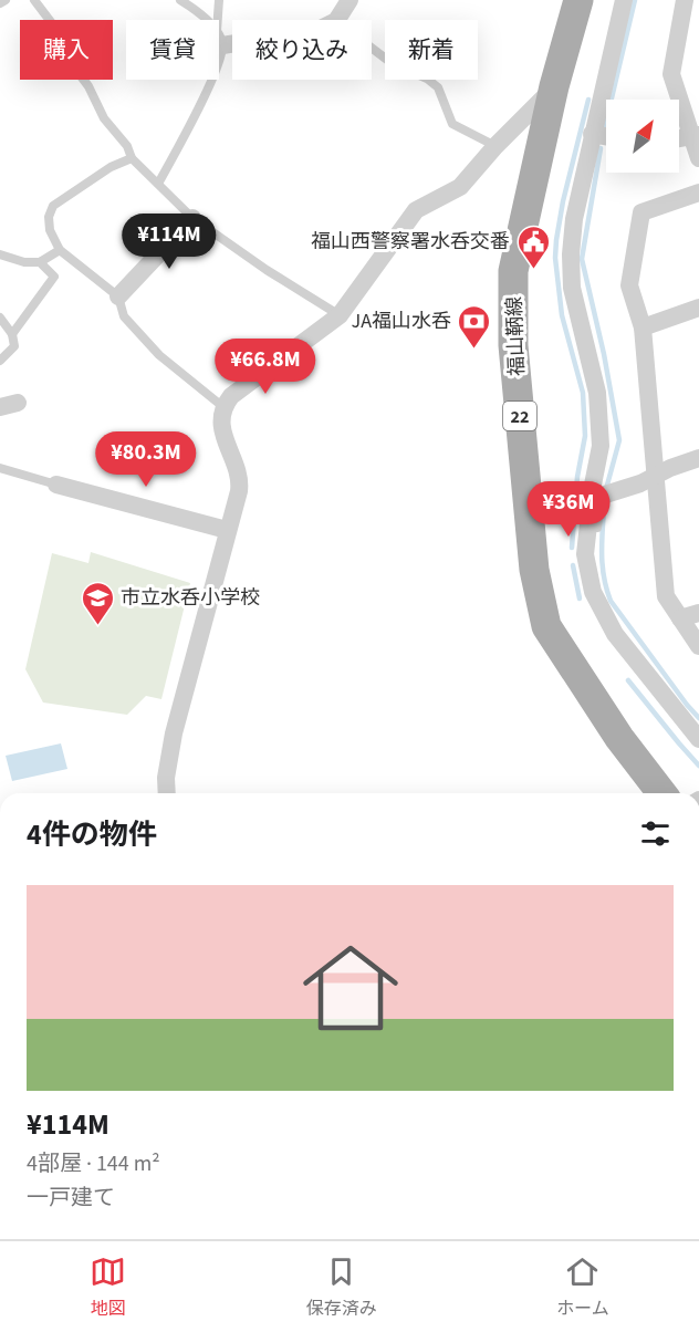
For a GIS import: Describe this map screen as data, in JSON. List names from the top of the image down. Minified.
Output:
{"streets":{"main road":["福山鞆線","22"]},"places":{"public building":["福山西警察署水呑交番"],"bank":["JA福山水呑"],"school or university":["市立水呑小学校"]},"north":"top right","page":{"chip":["購入","賃貸","絞り込み","新着"],"price":["¥114M","¥66.8M","¥80.3M","¥36M"],"heading":"4件の物件","list":[{"name":"¥114M","note":"4部屋 · 144 m² · 一戸建て"}],"tabs":["地図","保存済み","ホーム"]}}
